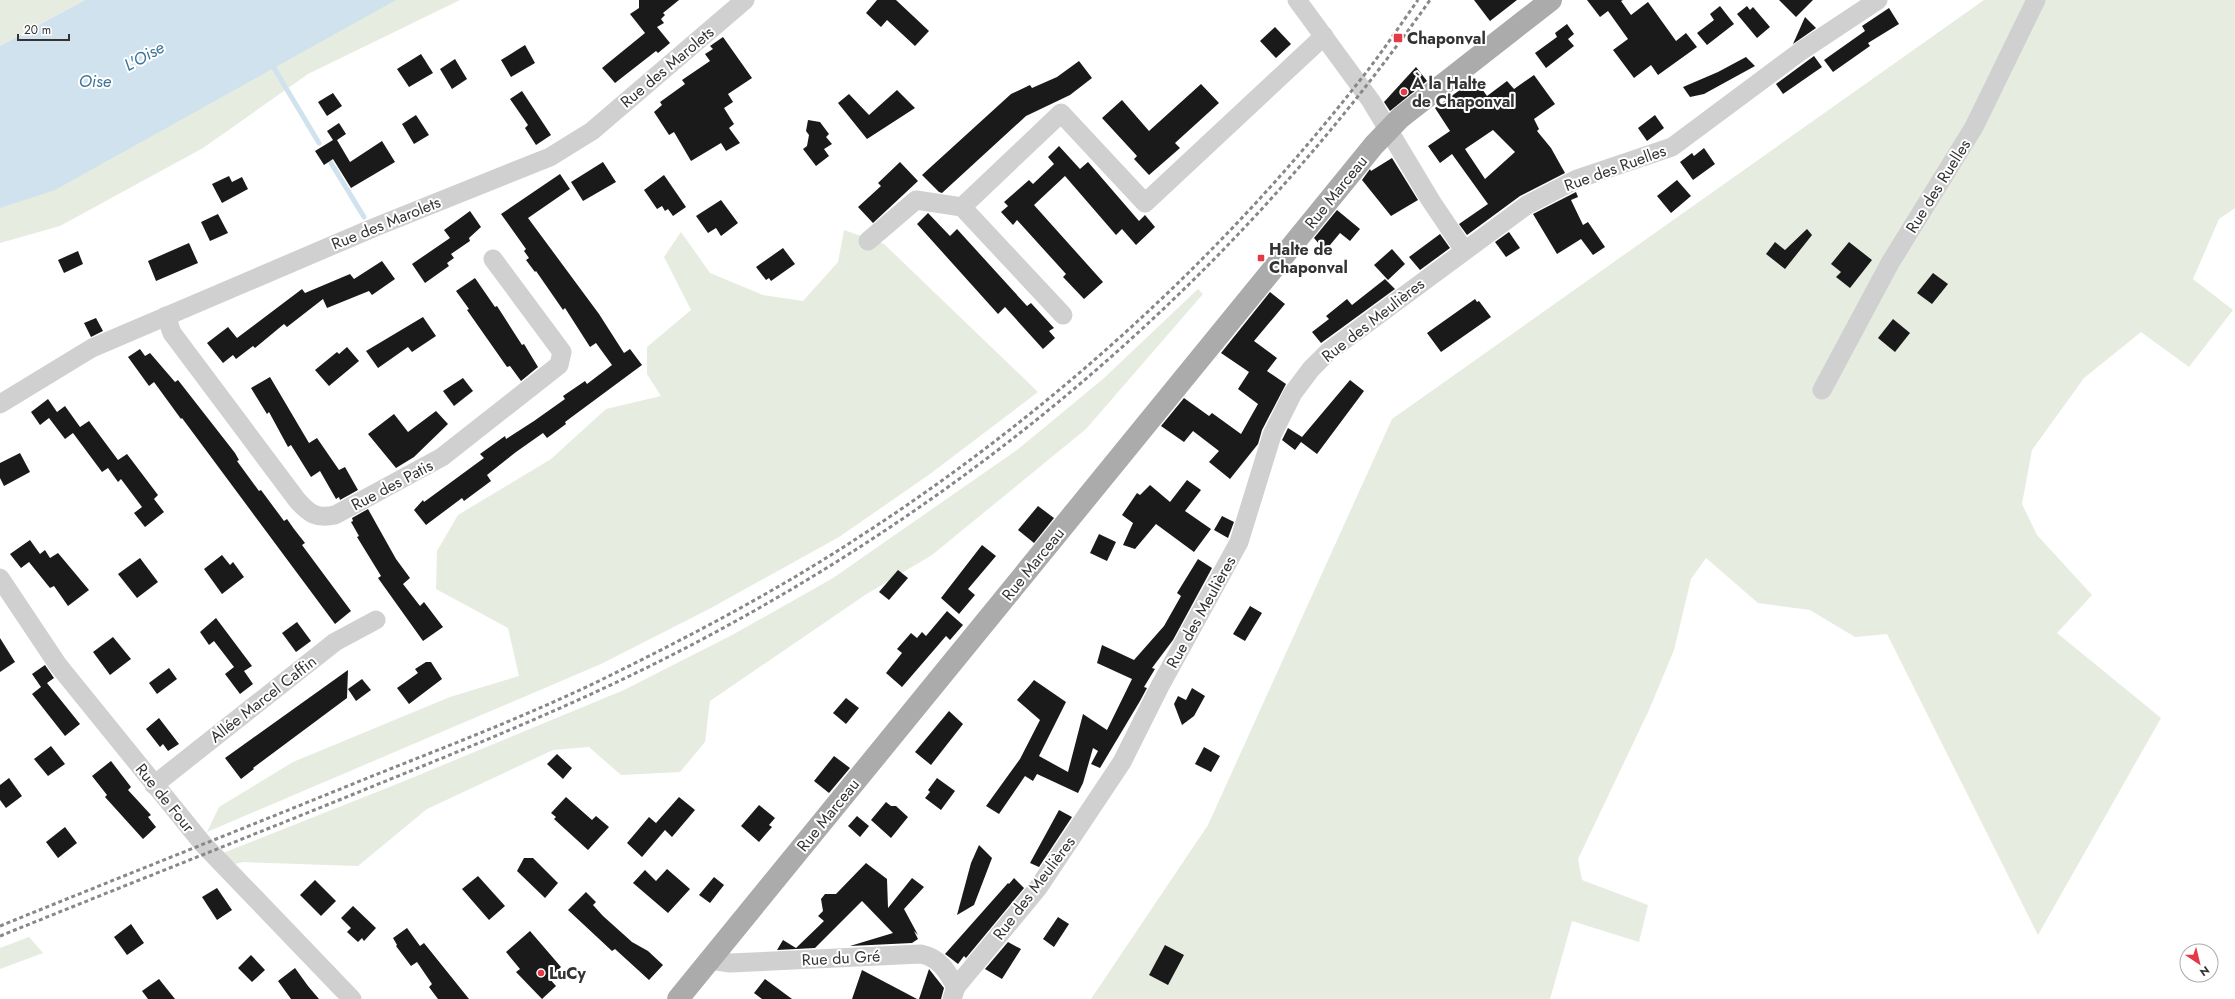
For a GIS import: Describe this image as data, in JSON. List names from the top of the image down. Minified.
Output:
{"streets":{"main road":["Rue Marceau"],"street":["Rue des Marolets","Rue des Ruelles","Rue des Meulières","Rue des Patis","Allée Marcel Caffin","Rue de Four","Rue du Gré"]},"crossings":[["Rue des Marolets","Rue des Patis"],["Rue des Ruelles","Rue des Meulières"],["Rue Marceau","Rue du Gré"],["Rue des Meulières","Rue du Gré"],["Allée Marcel Caffin","Rue de Four"]],"water":["L'Oise","Oise"],"places":{"transit":["Chaponval","Halte de Chaponval"],"other":["À la Halte de Chaponval","LuCy"]},"scale_bar":"20 m","north":"bottom right"}
